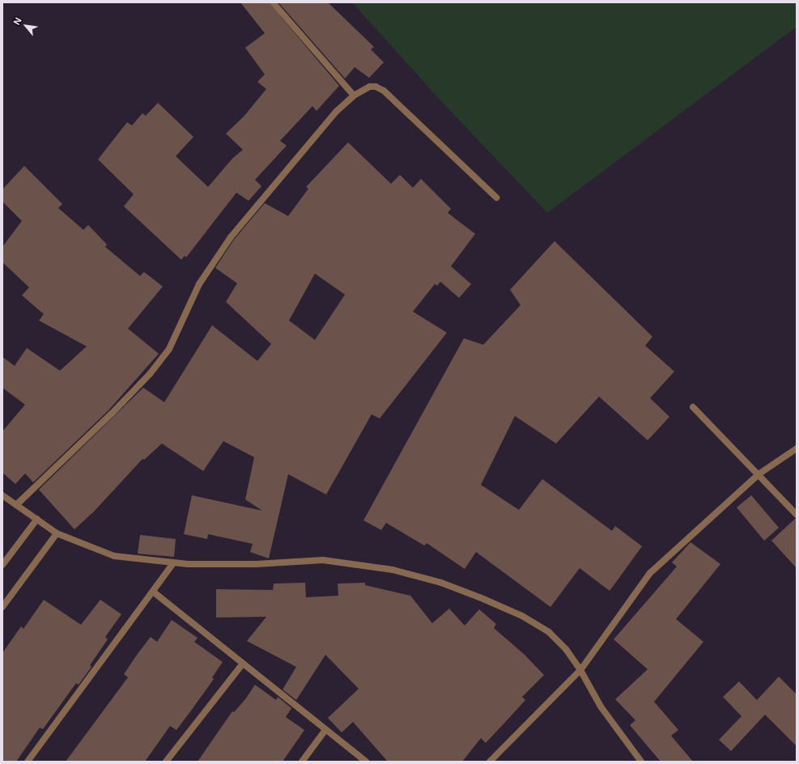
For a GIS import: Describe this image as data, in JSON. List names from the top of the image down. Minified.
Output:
{"north":"top left"}
